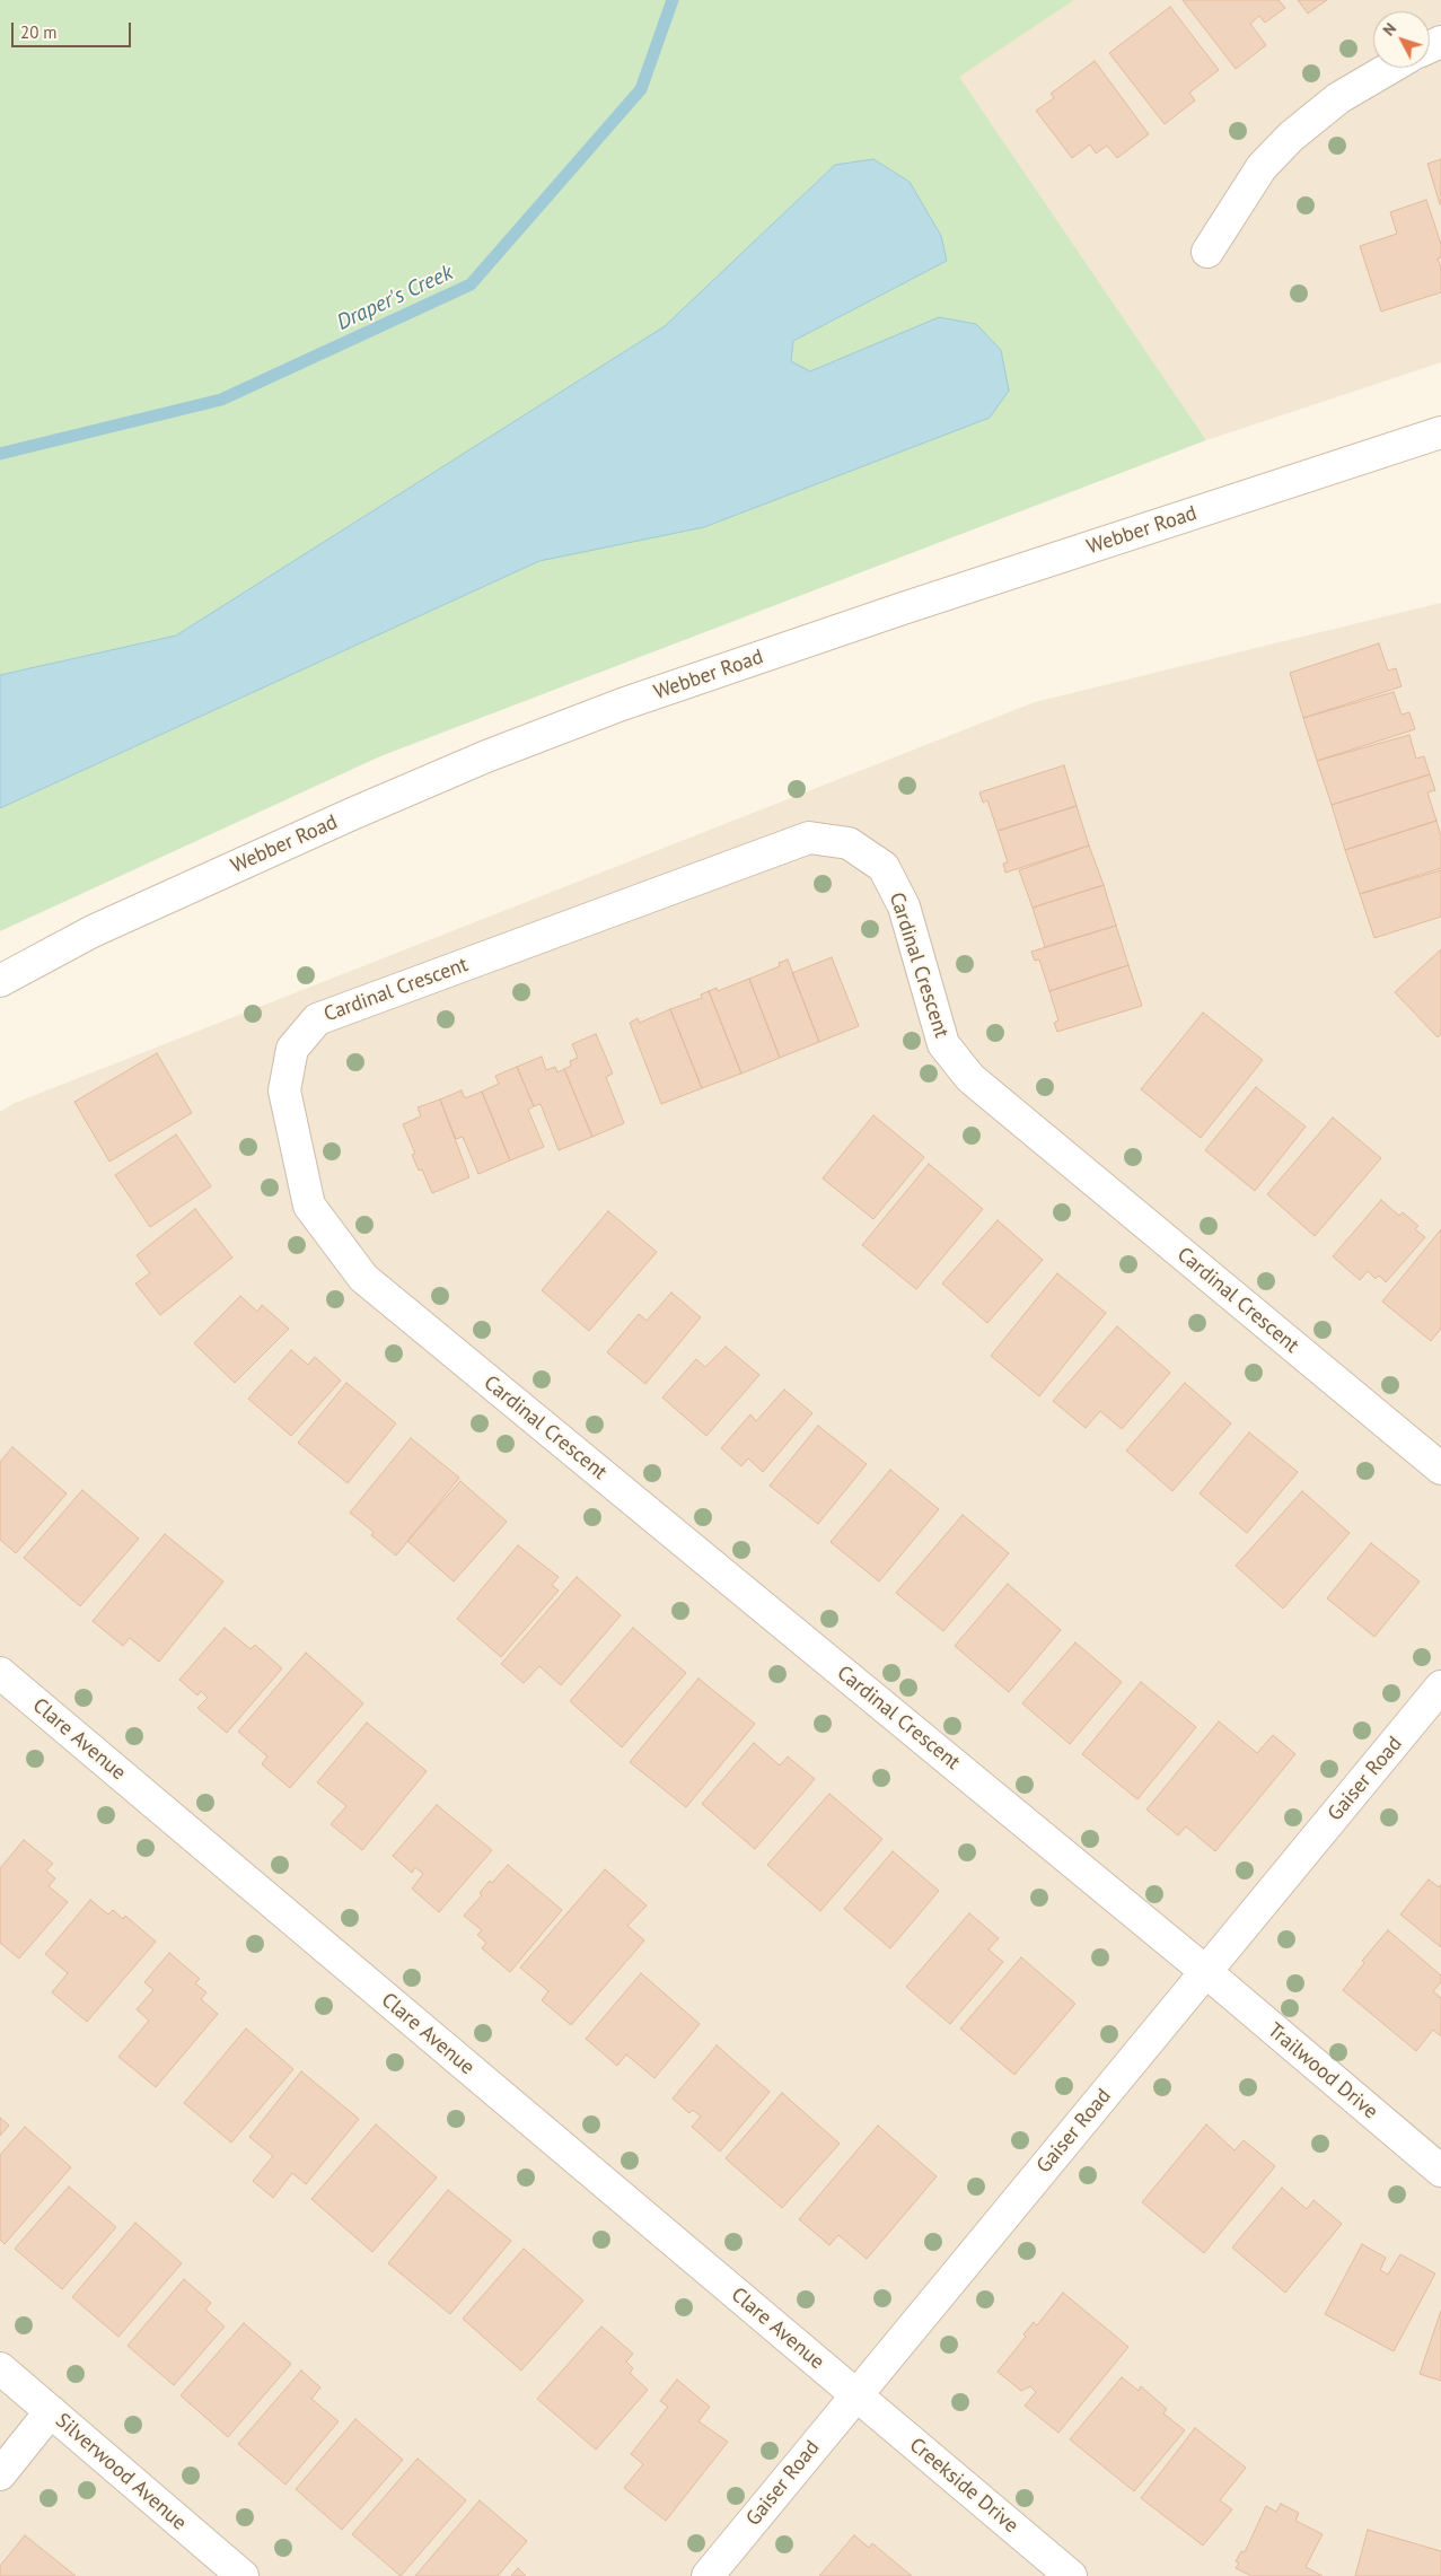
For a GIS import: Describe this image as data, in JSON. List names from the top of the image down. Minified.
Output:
{"streets":{"street":["Webber Road","Cardinal Crescent","Clare Avenue","Gaiser Road","Trailwood Drive","Silverwood Avenue","Creekside Drive"]},"crossings":[["Cardinal Crescent","Gaiser Road"],["Cardinal Crescent","Trailwood Drive"],["Clare Avenue","Gaiser Road"],["Clare Avenue","Creekside Drive"],["Gaiser Road","Trailwood Drive"],["Gaiser Road","Creekside Drive"]],"water":["Draper's Creek"],"scale_bar":"20 m","north":"top left"}
